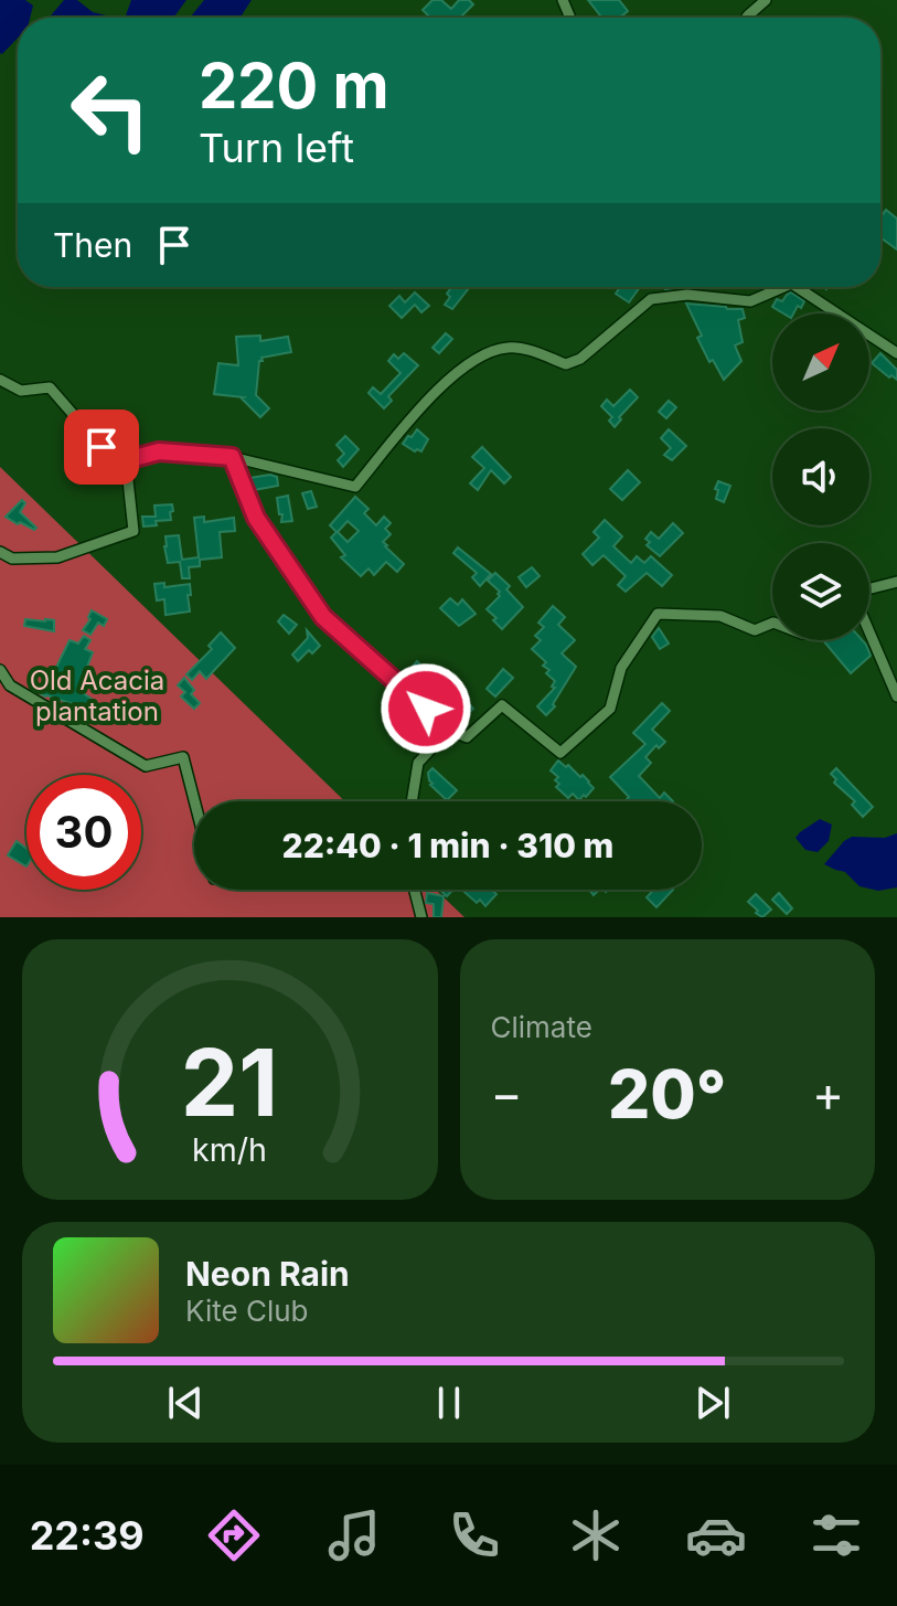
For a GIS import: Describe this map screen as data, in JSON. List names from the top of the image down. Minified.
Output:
{"parks":["Old Acacia plantation"],"north":"top right","page":{"turn":["220 m","Turn left"],"then":"Then","limit":"30","trip":"22:40 · 1 min · 310 m","tile":"Climate","heat":["−","20°","+"],"song":["Neon Rain","Kite Club"],"tabs":"22:39","gauge":["21","km/h"]}}
